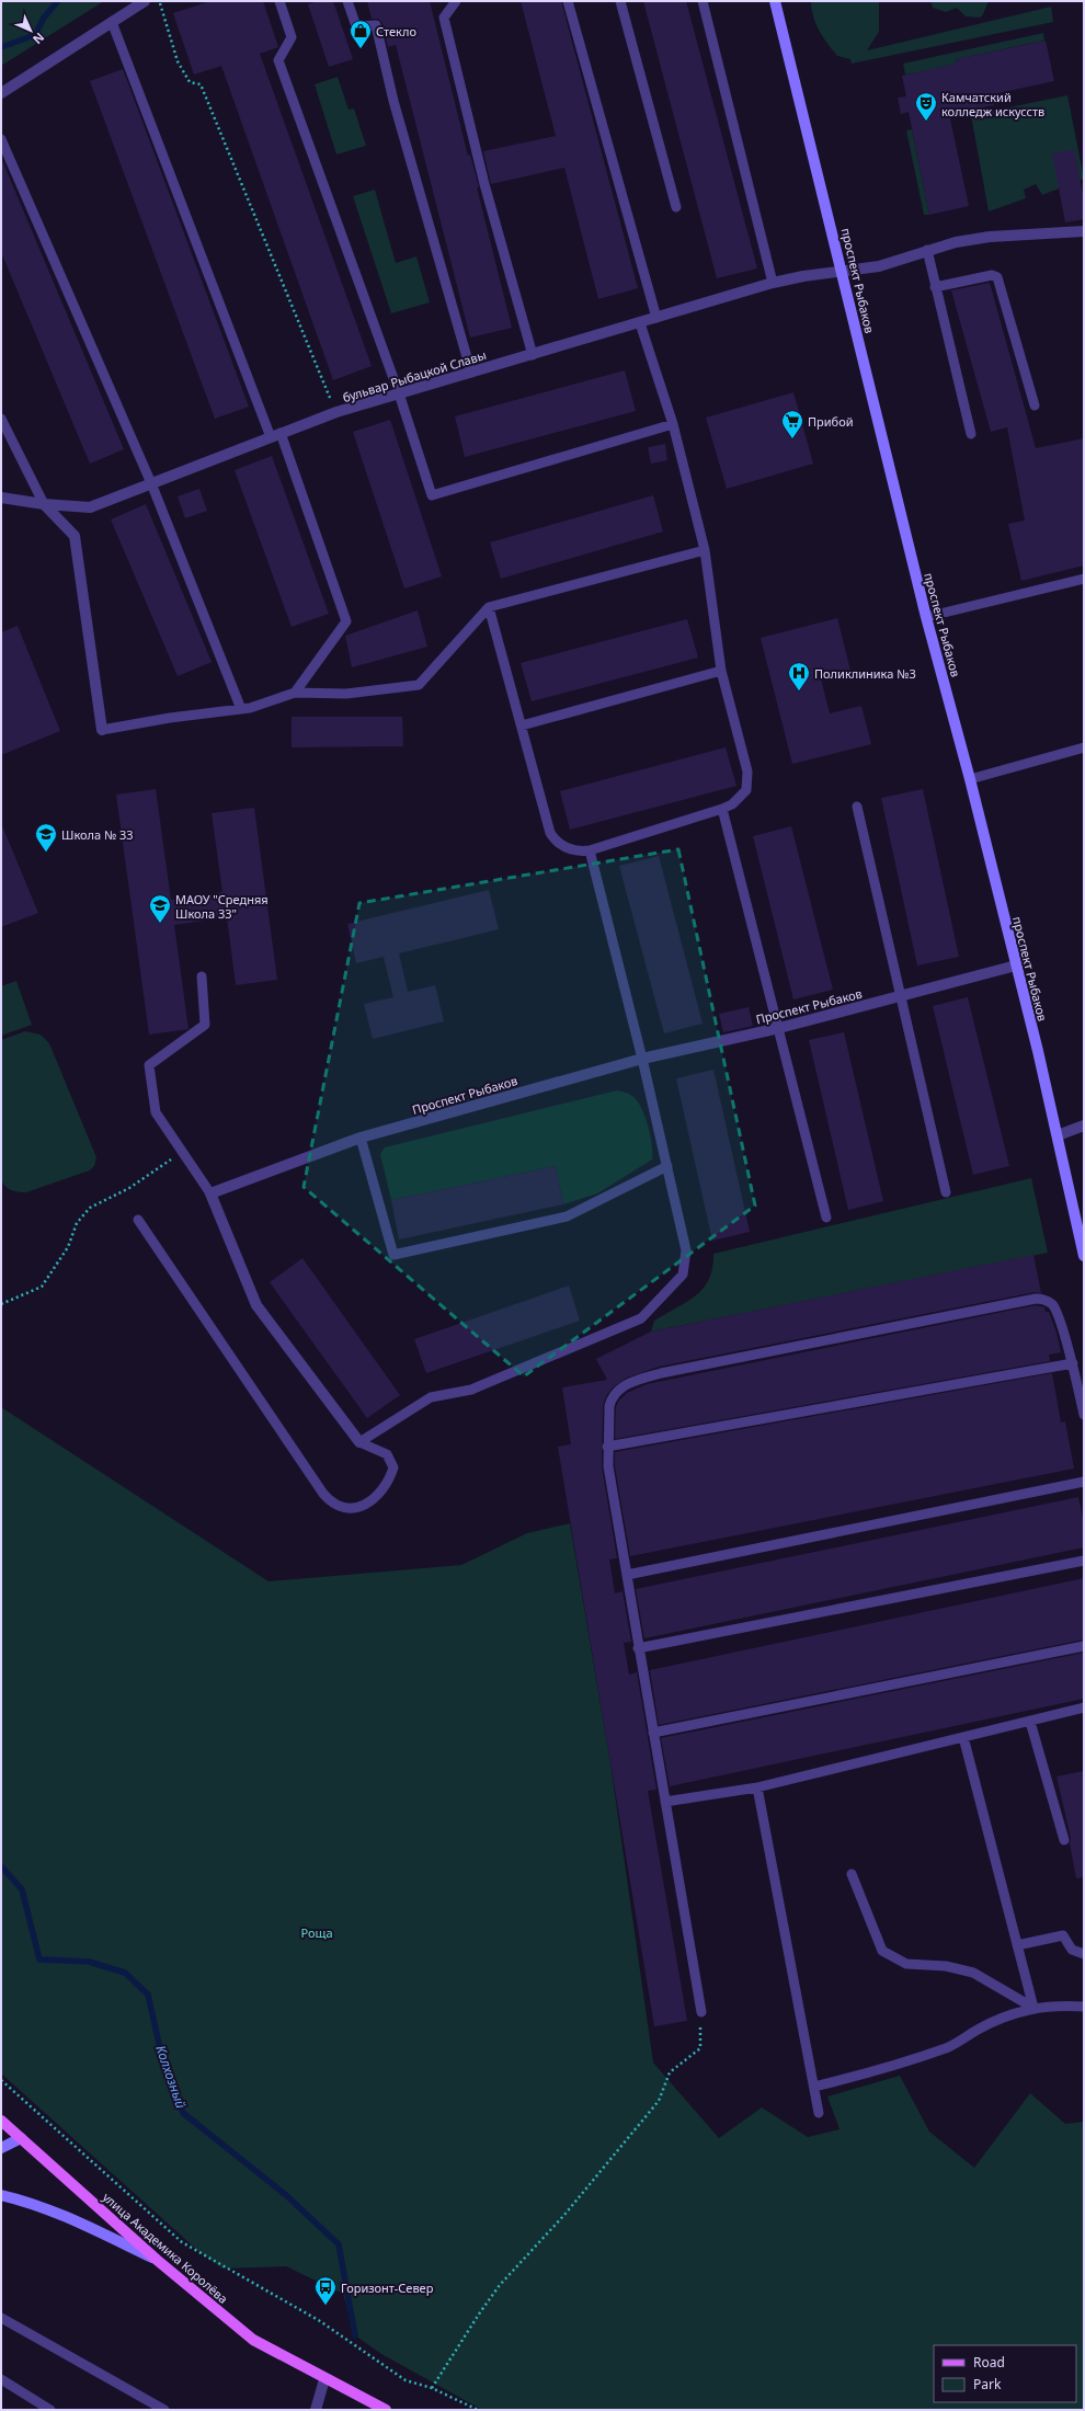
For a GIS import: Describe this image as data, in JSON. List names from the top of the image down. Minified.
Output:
{"streets":{"main road":["проспект Рыбаков","улица Академика Королёва"],"street":["бульвар Рыбацкой Славы","Проспект Рыбаков"]},"crossings":[["проспект Рыбаков","бульвар Рыбацкой Славы"],["проспект Рыбаков","Проспект Рыбаков"]],"water":["Колхозный"],"parks":["Роща"],"places":{"shop":["Стекло"],"theatre":["Камчатский колледж искусств"],"supermarket":["Прибой"],"hospital":["Поликлиника №3"],"school or university":["Школа № 33","МАОУ \"Средняя Школа 33\""],"bus stop":["Горизонт-Север"]},"legend":["Road","Park"],"north":"bottom right"}
